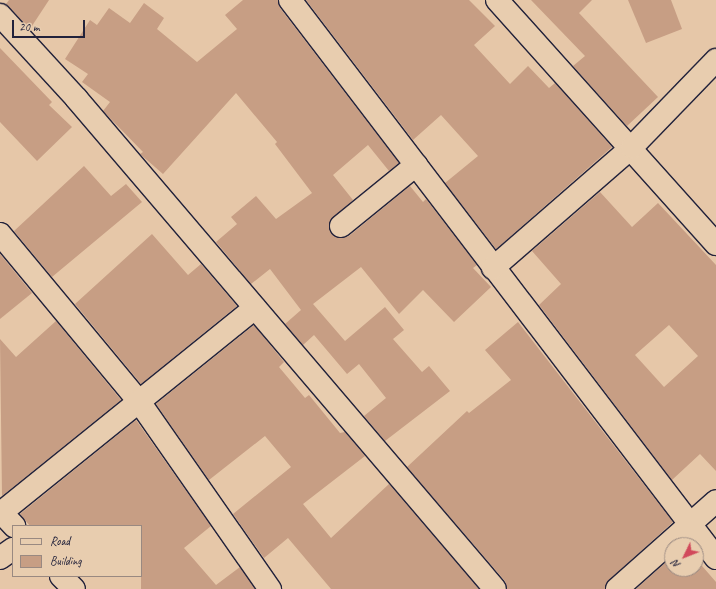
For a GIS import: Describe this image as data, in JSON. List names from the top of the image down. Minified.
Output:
{"legend":["Road","Building"],"scale_bar":"20 m","north":"bottom left"}
